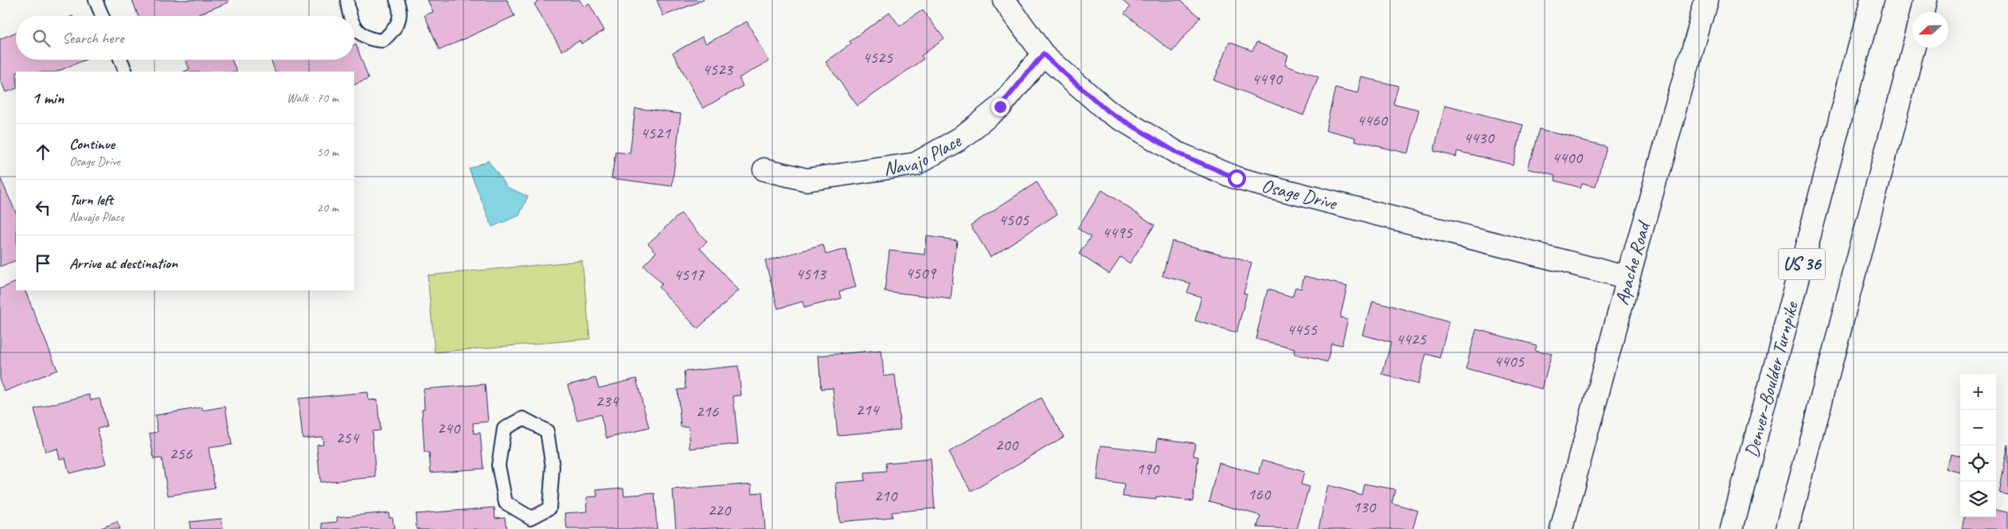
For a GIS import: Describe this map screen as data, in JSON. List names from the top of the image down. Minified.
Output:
{"streets":{"main road":["Navajo Place","Osage Drive","Apache Road","US 36","Denver–Boulder Turnpike"]},"crossings":[["Navajo Place","Osage Drive"],["Osage Drive","Apache Road"]],"house_numbers":["4525","4523","4490","4460","4521","4430","4400","4505","4495","4509","4513","4517","4455","4425","4405","234","214","216","240","254","200","256","190","160","210","130","220"],"north":"left","page":{"search":"Search here","heading":["1 min","Walk · 70 m"],"list":[["Continue","Osage Drive","50 m"],["Turn left","Navajo Place","20 m"],"Arrive at destination"],"map_buttons":["+","−"]}}
